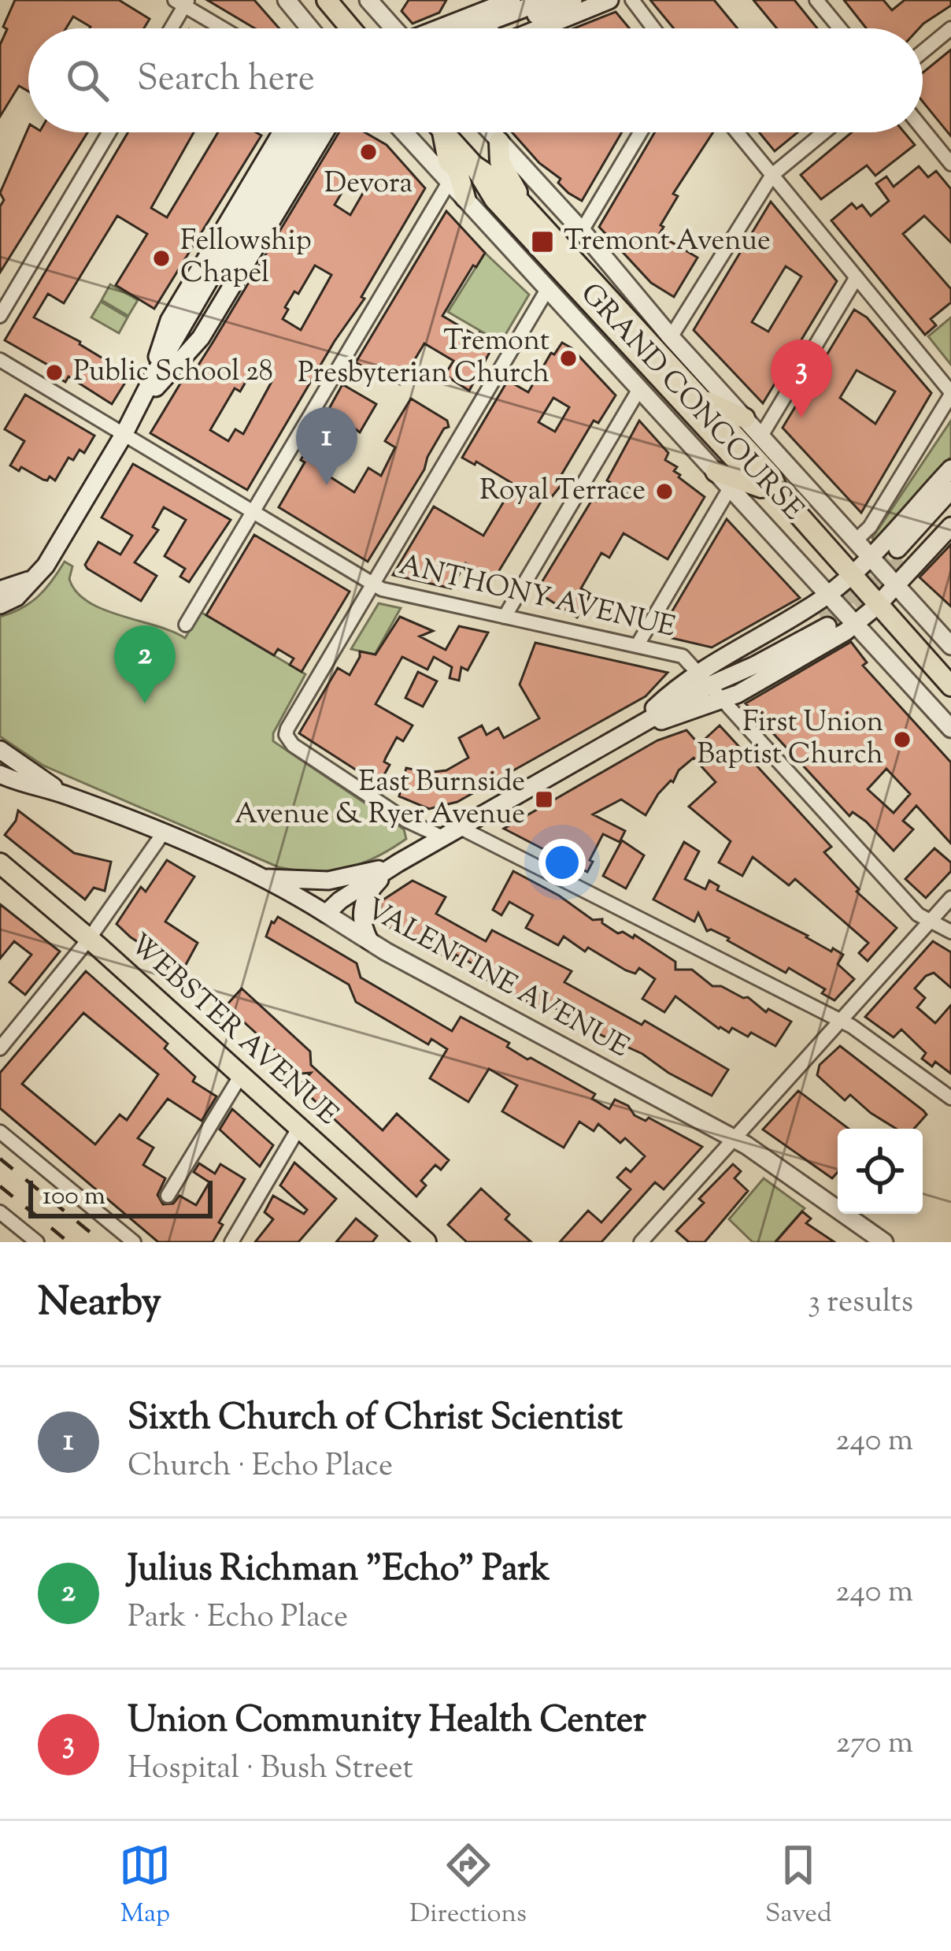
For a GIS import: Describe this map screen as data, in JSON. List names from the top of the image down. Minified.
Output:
{"streets":{"main road":["GRAND CONCOURSE","VALENTINE AVENUE","WEBSTER AVENUE"],"street":["ANTHONY AVENUE"]},"places":{"other":["Devora","Fellowship Chapel","Tremont Presbyterian Church","Public School 28","Royal Terrace","First Union Baptist Church"],"transit":["Tremont Avenue","East Burnside Avenue & Ryer Avenue"]},"scale_bar":"100 m","page":{"search":"Search here","pins":["3","1","2"],"scale":"100 m","heading":["Nearby","3 results"],"list":[{"mark":"1","name":"Sixth Church of Christ Scientist","note":"Church · Echo Place","value":"240 m"},{"mark":"2","name":"Julius Richman \"Echo\" Park","note":"Park · Echo Place","value":"240 m"},{"mark":"3","name":"Union Community Health Center","note":"Hospital · Bush Street","value":"270 m"}],"nav":["Map","Directions","Saved"]}}
